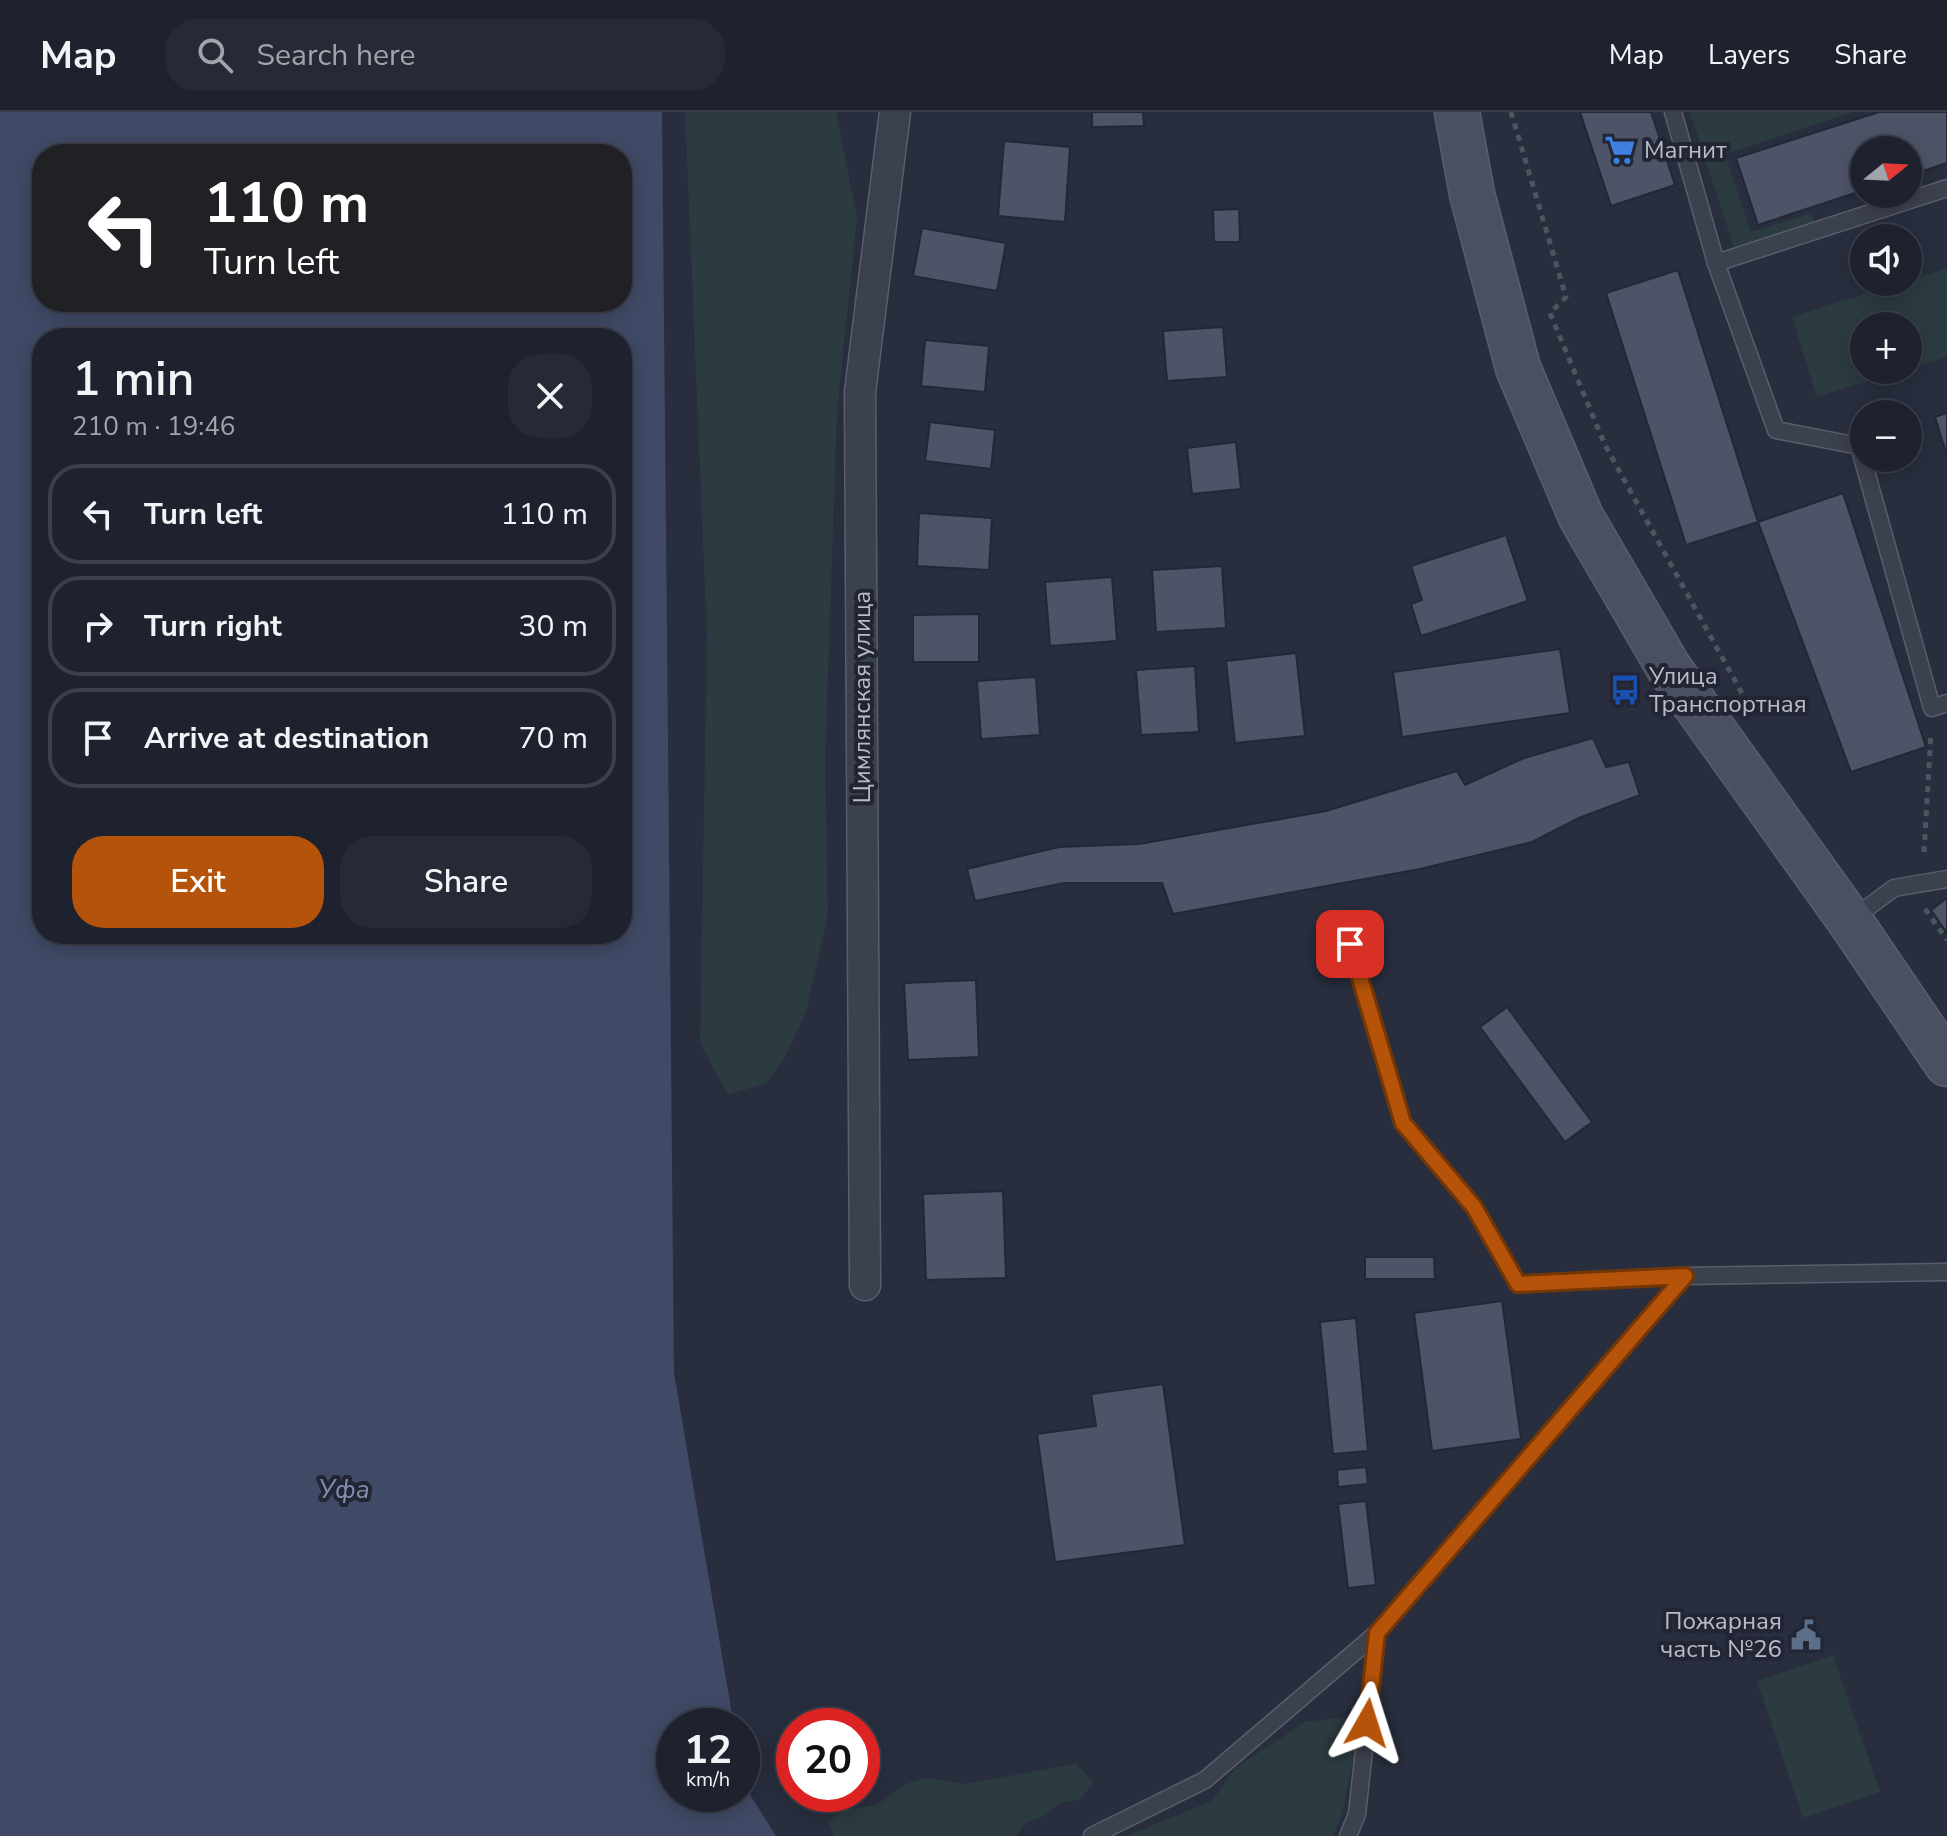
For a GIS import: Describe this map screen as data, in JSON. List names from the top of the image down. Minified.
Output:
{"streets":{"street":["Цимлянская улица"]},"water":["Уфа"],"places":{"supermarket":["Магнит"],"bus stop":["Улица Транспортная"],"public building":["Пожарная часть №26"]},"north":"right","page":{"header":"Map","search":"Search here","nav":["Map","Layers","Share"],"map_buttons":["+","−"],"turn":["110 m","Turn left"],"heading":["1 min","210 m · 19:46"],"list":[{"name":"Turn left","value":"110 m"},{"name":"Turn right","value":"30 m"},{"name":"Arrive at destination","value":"70 m"}],"buttons":["Exit","Share"],"speed":"12 km/h","limit":"20"}}
